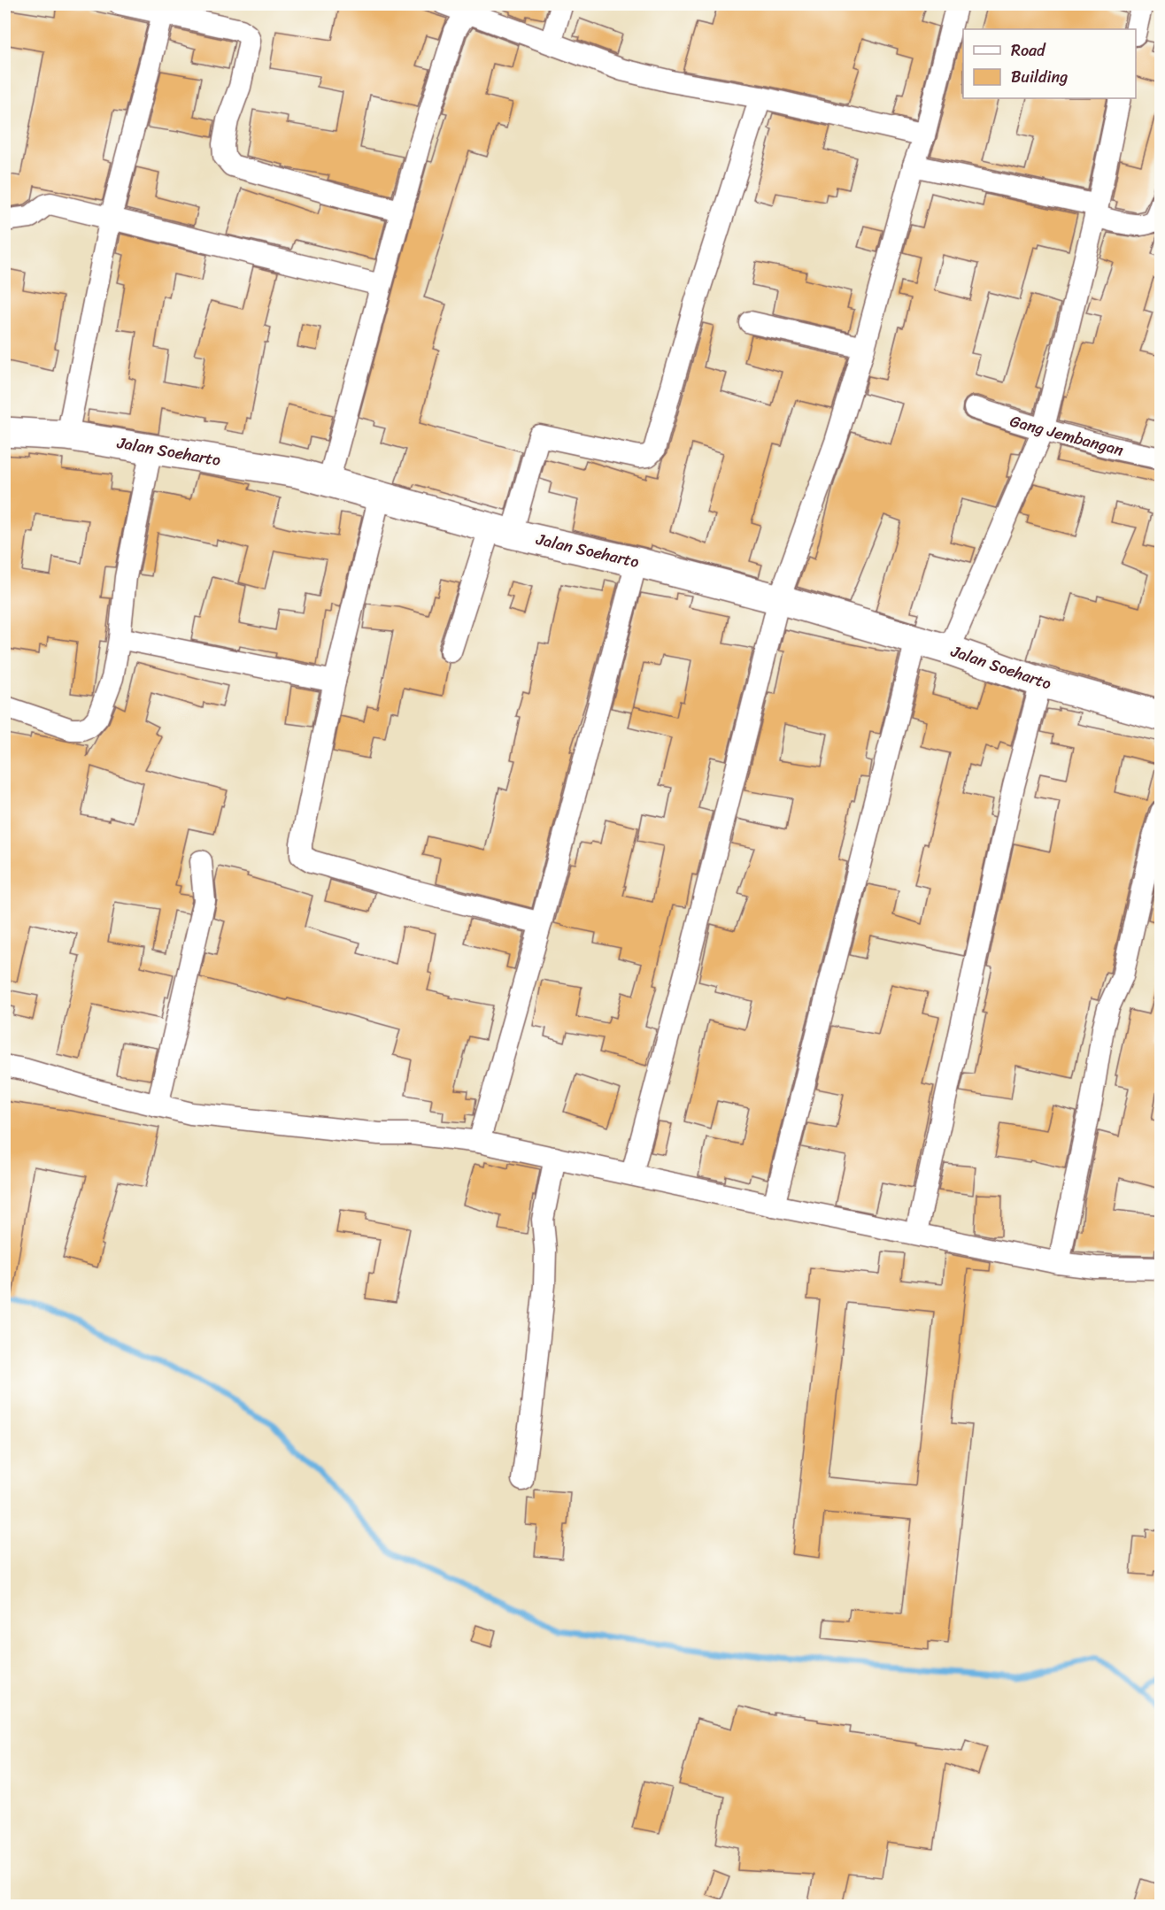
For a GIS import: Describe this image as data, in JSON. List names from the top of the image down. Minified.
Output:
{"streets":{"street":["Gang Jembangan","Jalan Soeharto"]},"legend":["Road","Building"]}
